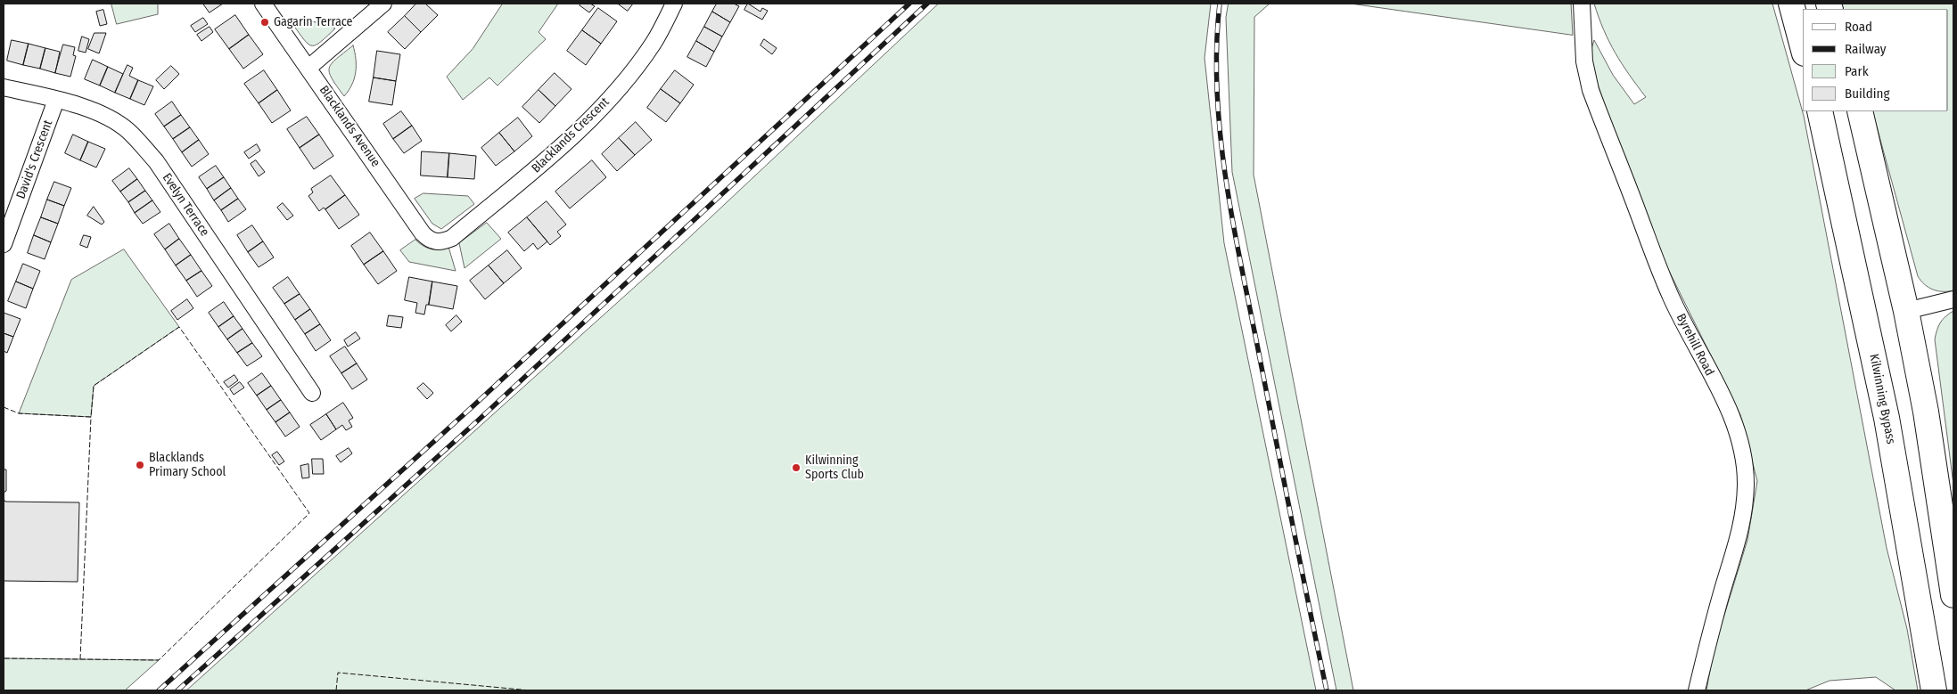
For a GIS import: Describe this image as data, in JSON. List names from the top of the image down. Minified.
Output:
{"streets":{"highway":["Kilwinning Bypass"],"street":["Blacklands Avenue","Blacklands Crescent","David's Crescent","Evelyn Terrace","Byrehill Road"]},"crossings":[["Blacklands Avenue","Blacklands Crescent"],["David's Crescent","Evelyn Terrace"]],"places":["Gagarin Terrace","Blacklands Primary School","Kilwinning Sports Club"],"legend":["Road","Railway","Park","Building"]}
